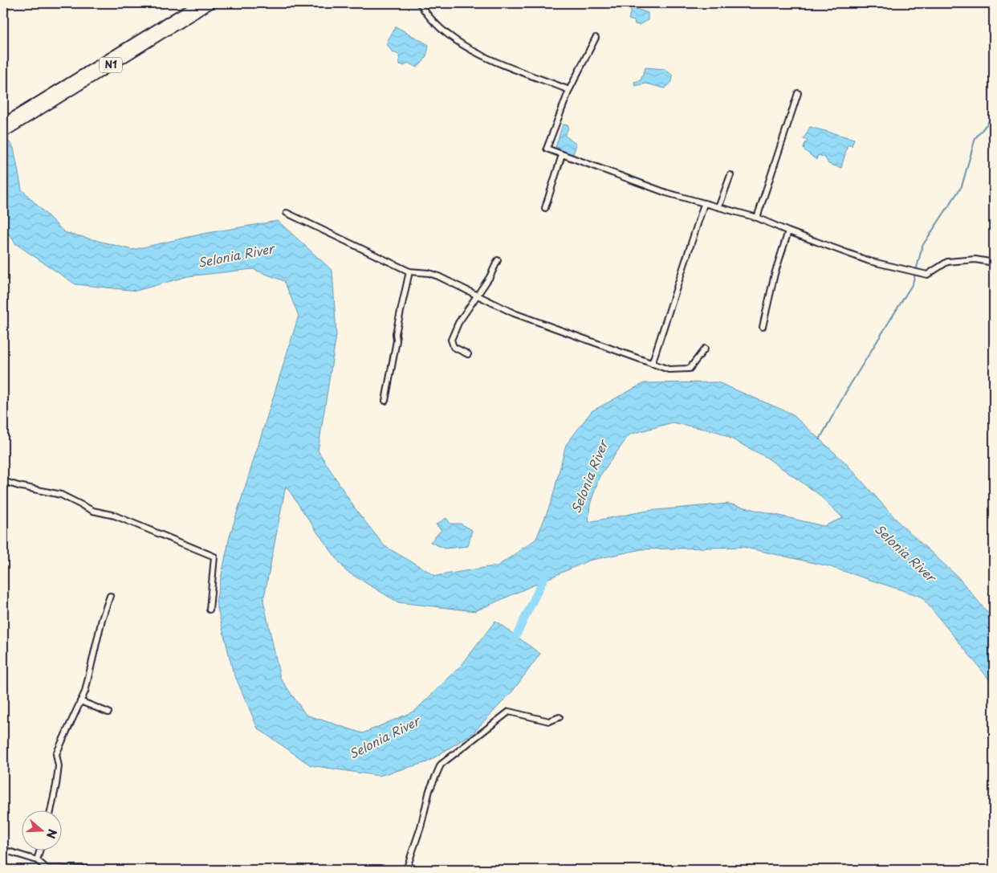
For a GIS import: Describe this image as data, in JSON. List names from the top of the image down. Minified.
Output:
{"streets":{"highway":["N1"]},"water":["Selonia River"],"north":"right"}
